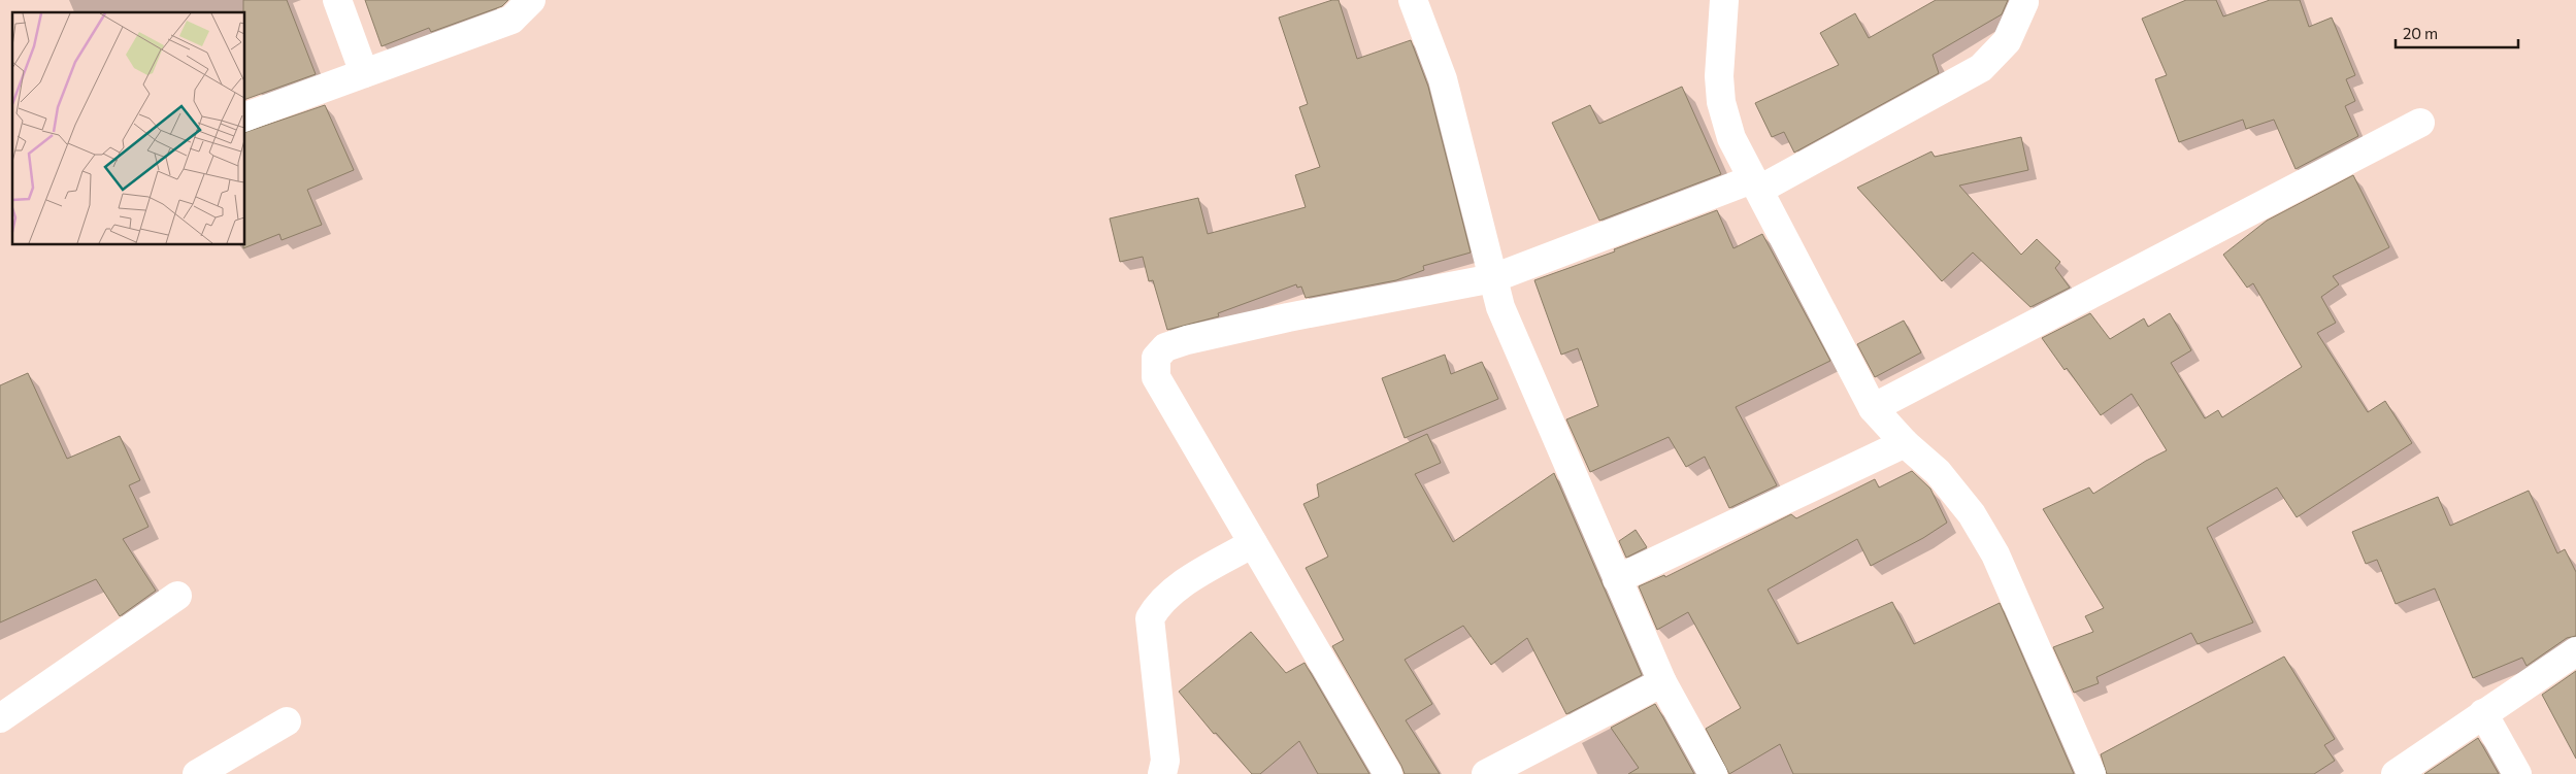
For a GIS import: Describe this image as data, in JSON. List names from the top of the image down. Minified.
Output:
{"scale_bar":"20 m"}
